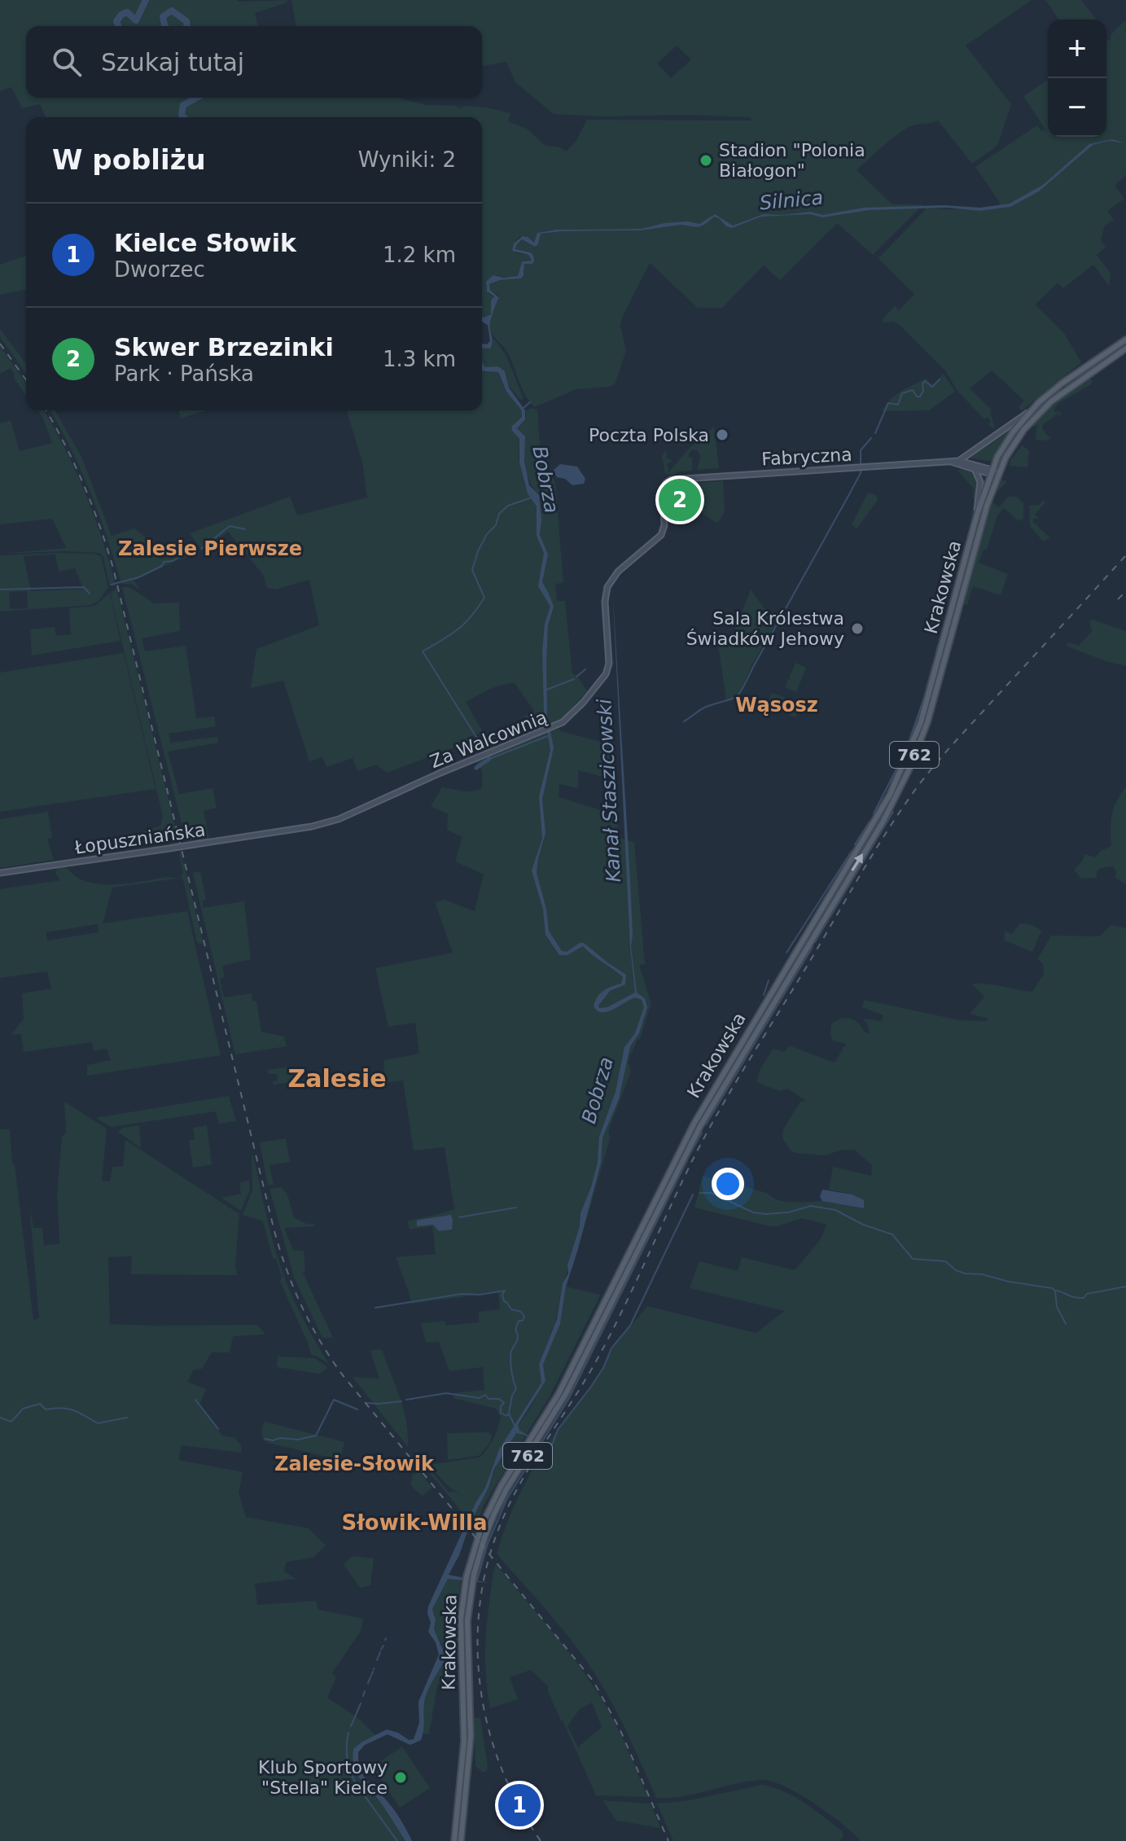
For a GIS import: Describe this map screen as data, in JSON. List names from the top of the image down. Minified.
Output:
{"streets":{"main road":["Fabryczna","Krakowska","Za Walcownią","762","Łopuszniańska"]},"crossings":[["Fabryczna","Krakowska"],["Fabryczna","Za Walcownią"],["Za Walcownią","Łopuszniańska"]],"districts":["Zalesie Pierwsze","Wąsosz","Zalesie","Zalesie-Słowik","Słowik-Willa"],"water":["Silnica","Bobrza","Kanał Staszicowski"],"places":["Stadion \"Polonia Białogon\"","Poczta Polska","Sala Królestwa Świadków Jehowy","Klub Sportowy \"Stella\" Kielce"],"page":{"map_buttons":["+","−"],"search":"Szukaj tutaj","heading":["W pobliżu","Wyniki: 2"],"list":[{"mark":"1","name":"Kielce Słowik","note":"Dworzec","value":"1.2 km"},{"mark":"2","name":"Skwer Brzezinki","note":"Park · Pańska","value":"1.3 km"}],"pins":["2","1"]}}
